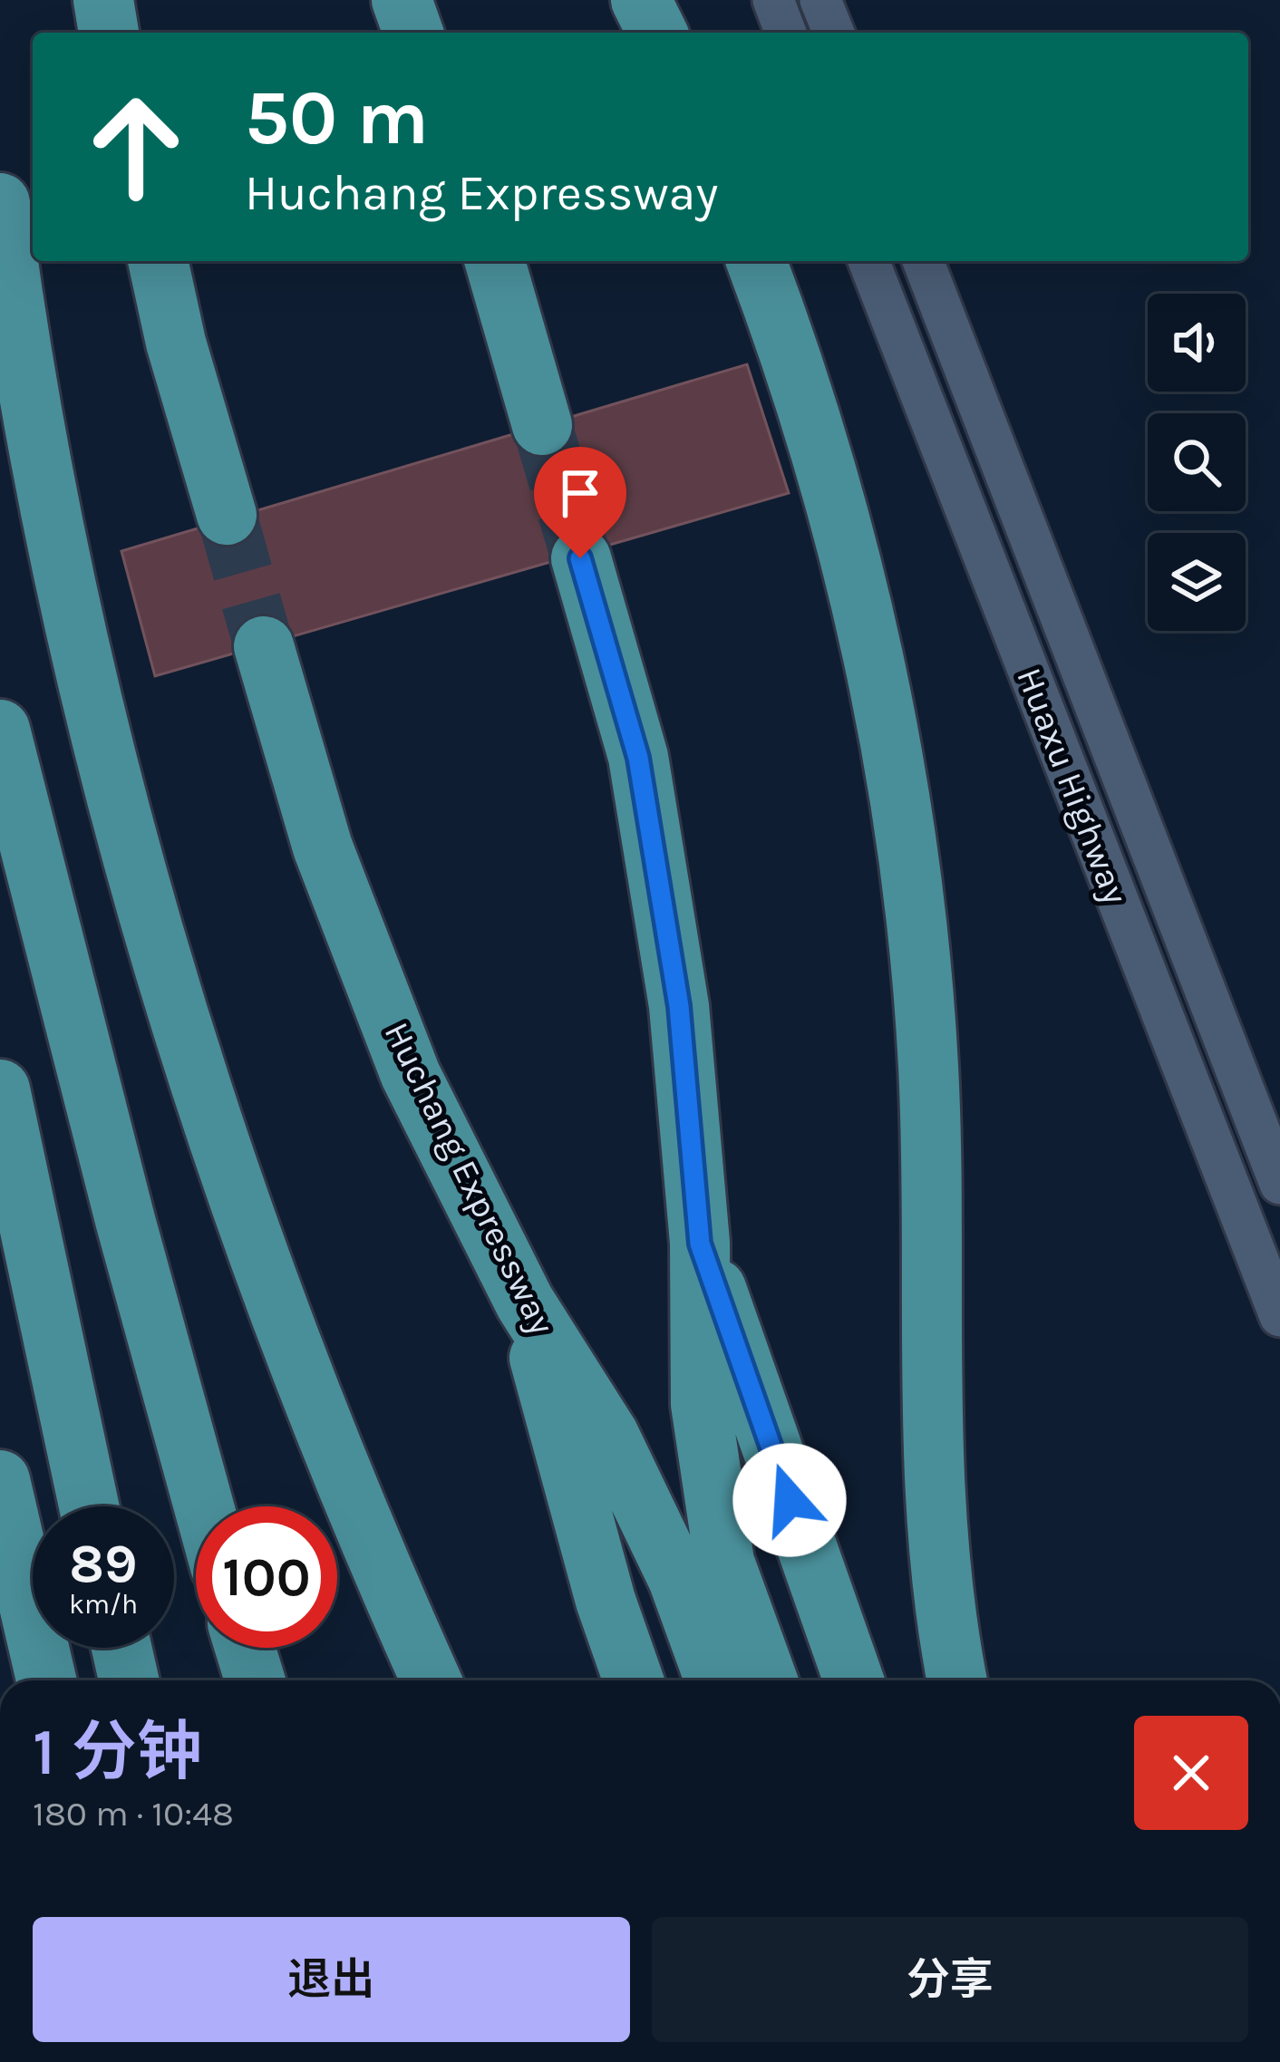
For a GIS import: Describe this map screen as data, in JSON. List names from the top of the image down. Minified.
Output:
{"streets":{"highway":["Huchang Expressway"],"street":["Huaxu Highway"]},"page":{"turn":["50 m","Huchang Expressway"],"speed":"89 km/h","limit":"100","heading":["1 分钟","180 m · 10:48"],"buttons":["退出","分享"]}}
